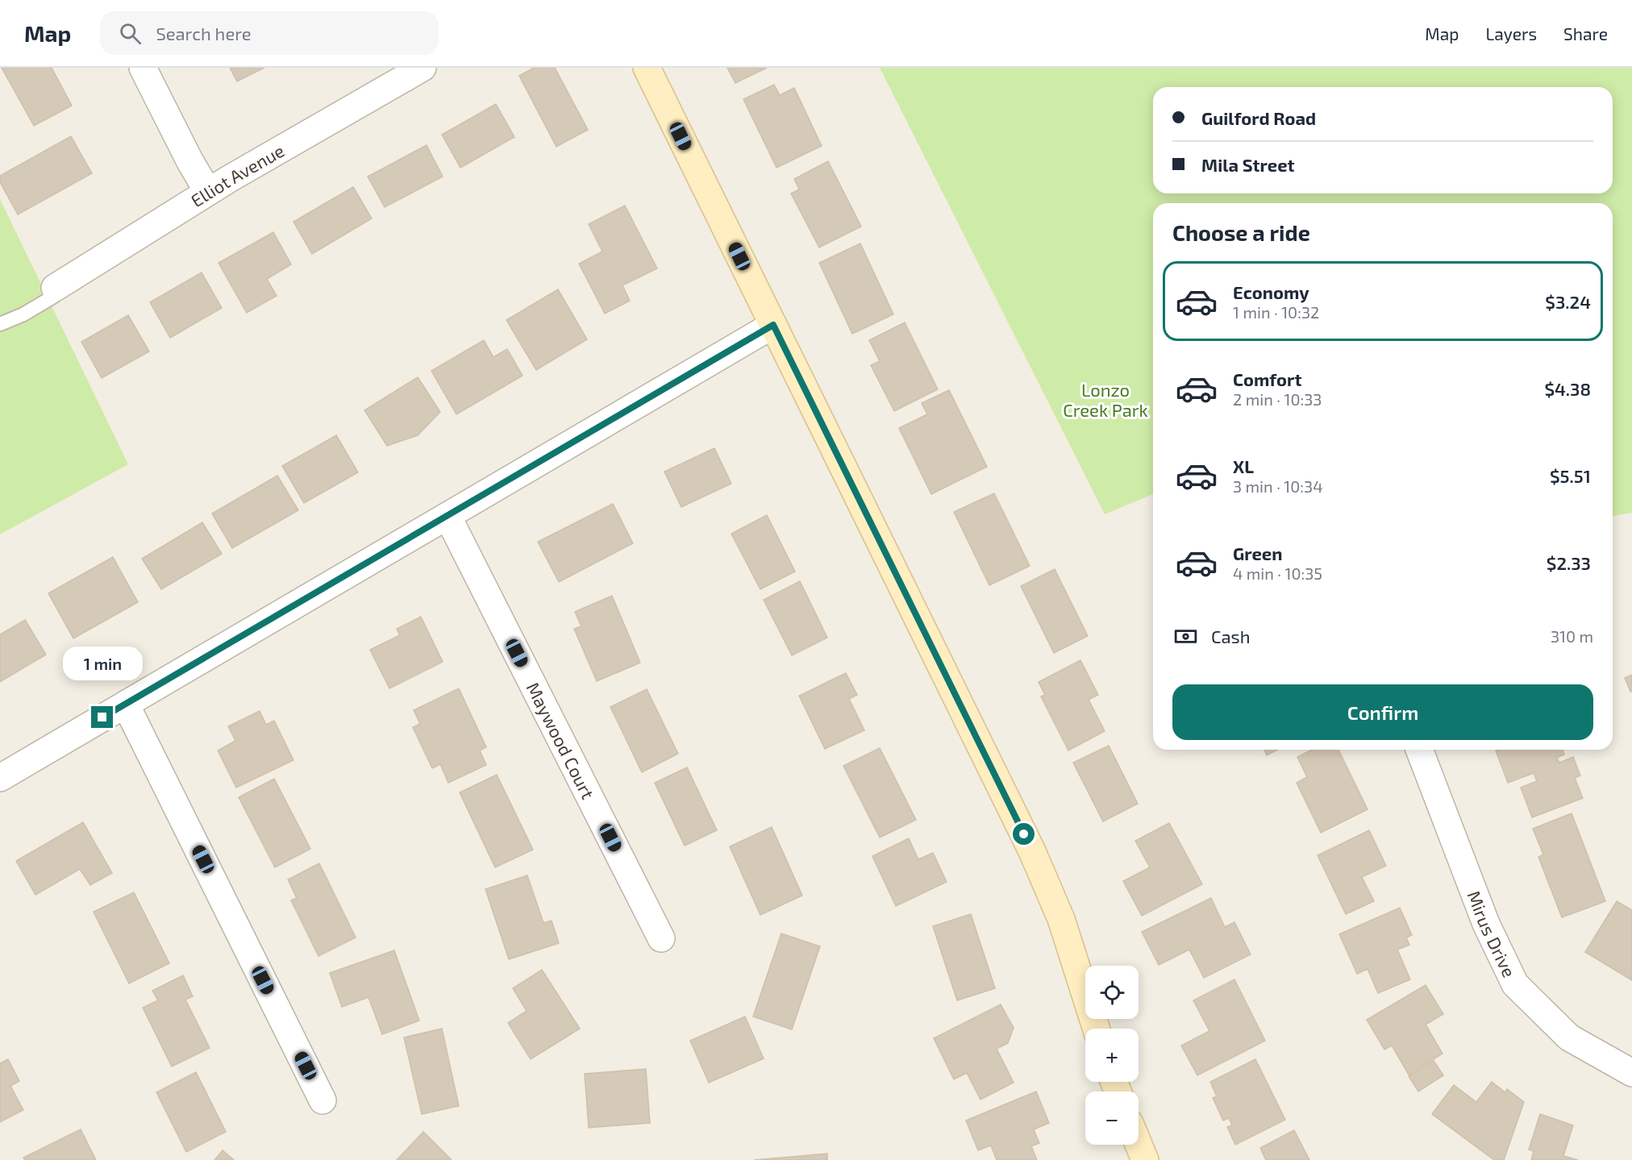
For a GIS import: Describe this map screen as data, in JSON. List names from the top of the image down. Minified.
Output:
{"streets":{"street":["Elliot Avenue","Maywood Court","Mirus Drive"]},"parks":["Lonzo Creek Park"],"page":{"header":"Map","search":"Search here","nav":["Map","Layers","Share"],"banner":["Guilford Road","Mila Street"],"heading":"Choose a ride","list":[{"name":"Economy","note":"1 min · 10:32","value":"$3.24"},{"name":"Comfort","note":"2 min · 10:33","value":"$4.38"},{"name":"XL","note":"3 min · 10:34","value":"$5.51"},{"name":"Green","note":"4 min · 10:35","value":"$2.33"}],"pay":["Cash","310 m"],"bubble":"1 min","buttons":"Confirm","map_buttons":["+","−"]}}
